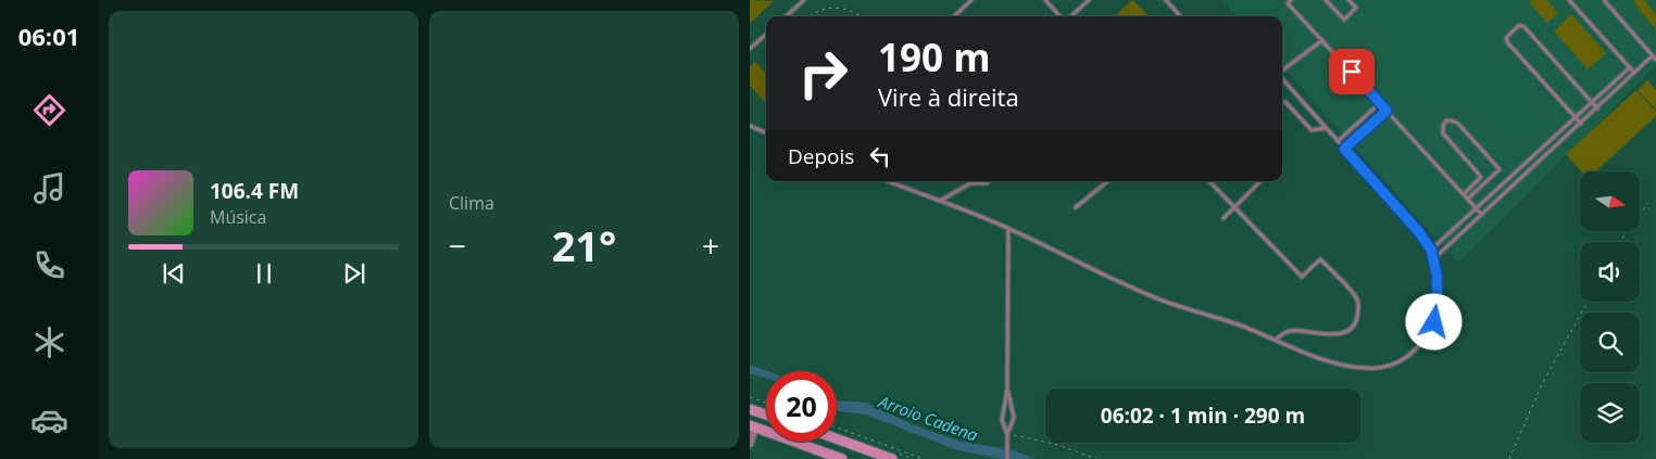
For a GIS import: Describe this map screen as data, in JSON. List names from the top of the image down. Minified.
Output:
{"water":["Arroio Cadena"],"north":"right","page":{"tabs":"06:01","tile":"Clima","turn":["190 m","Vire à direita"],"then":"Depois","song":["106.4 FM","Música"],"heat":["−","21°","+"],"limit":"20","trip":"06:02 · 1 min · 290 m"}}
